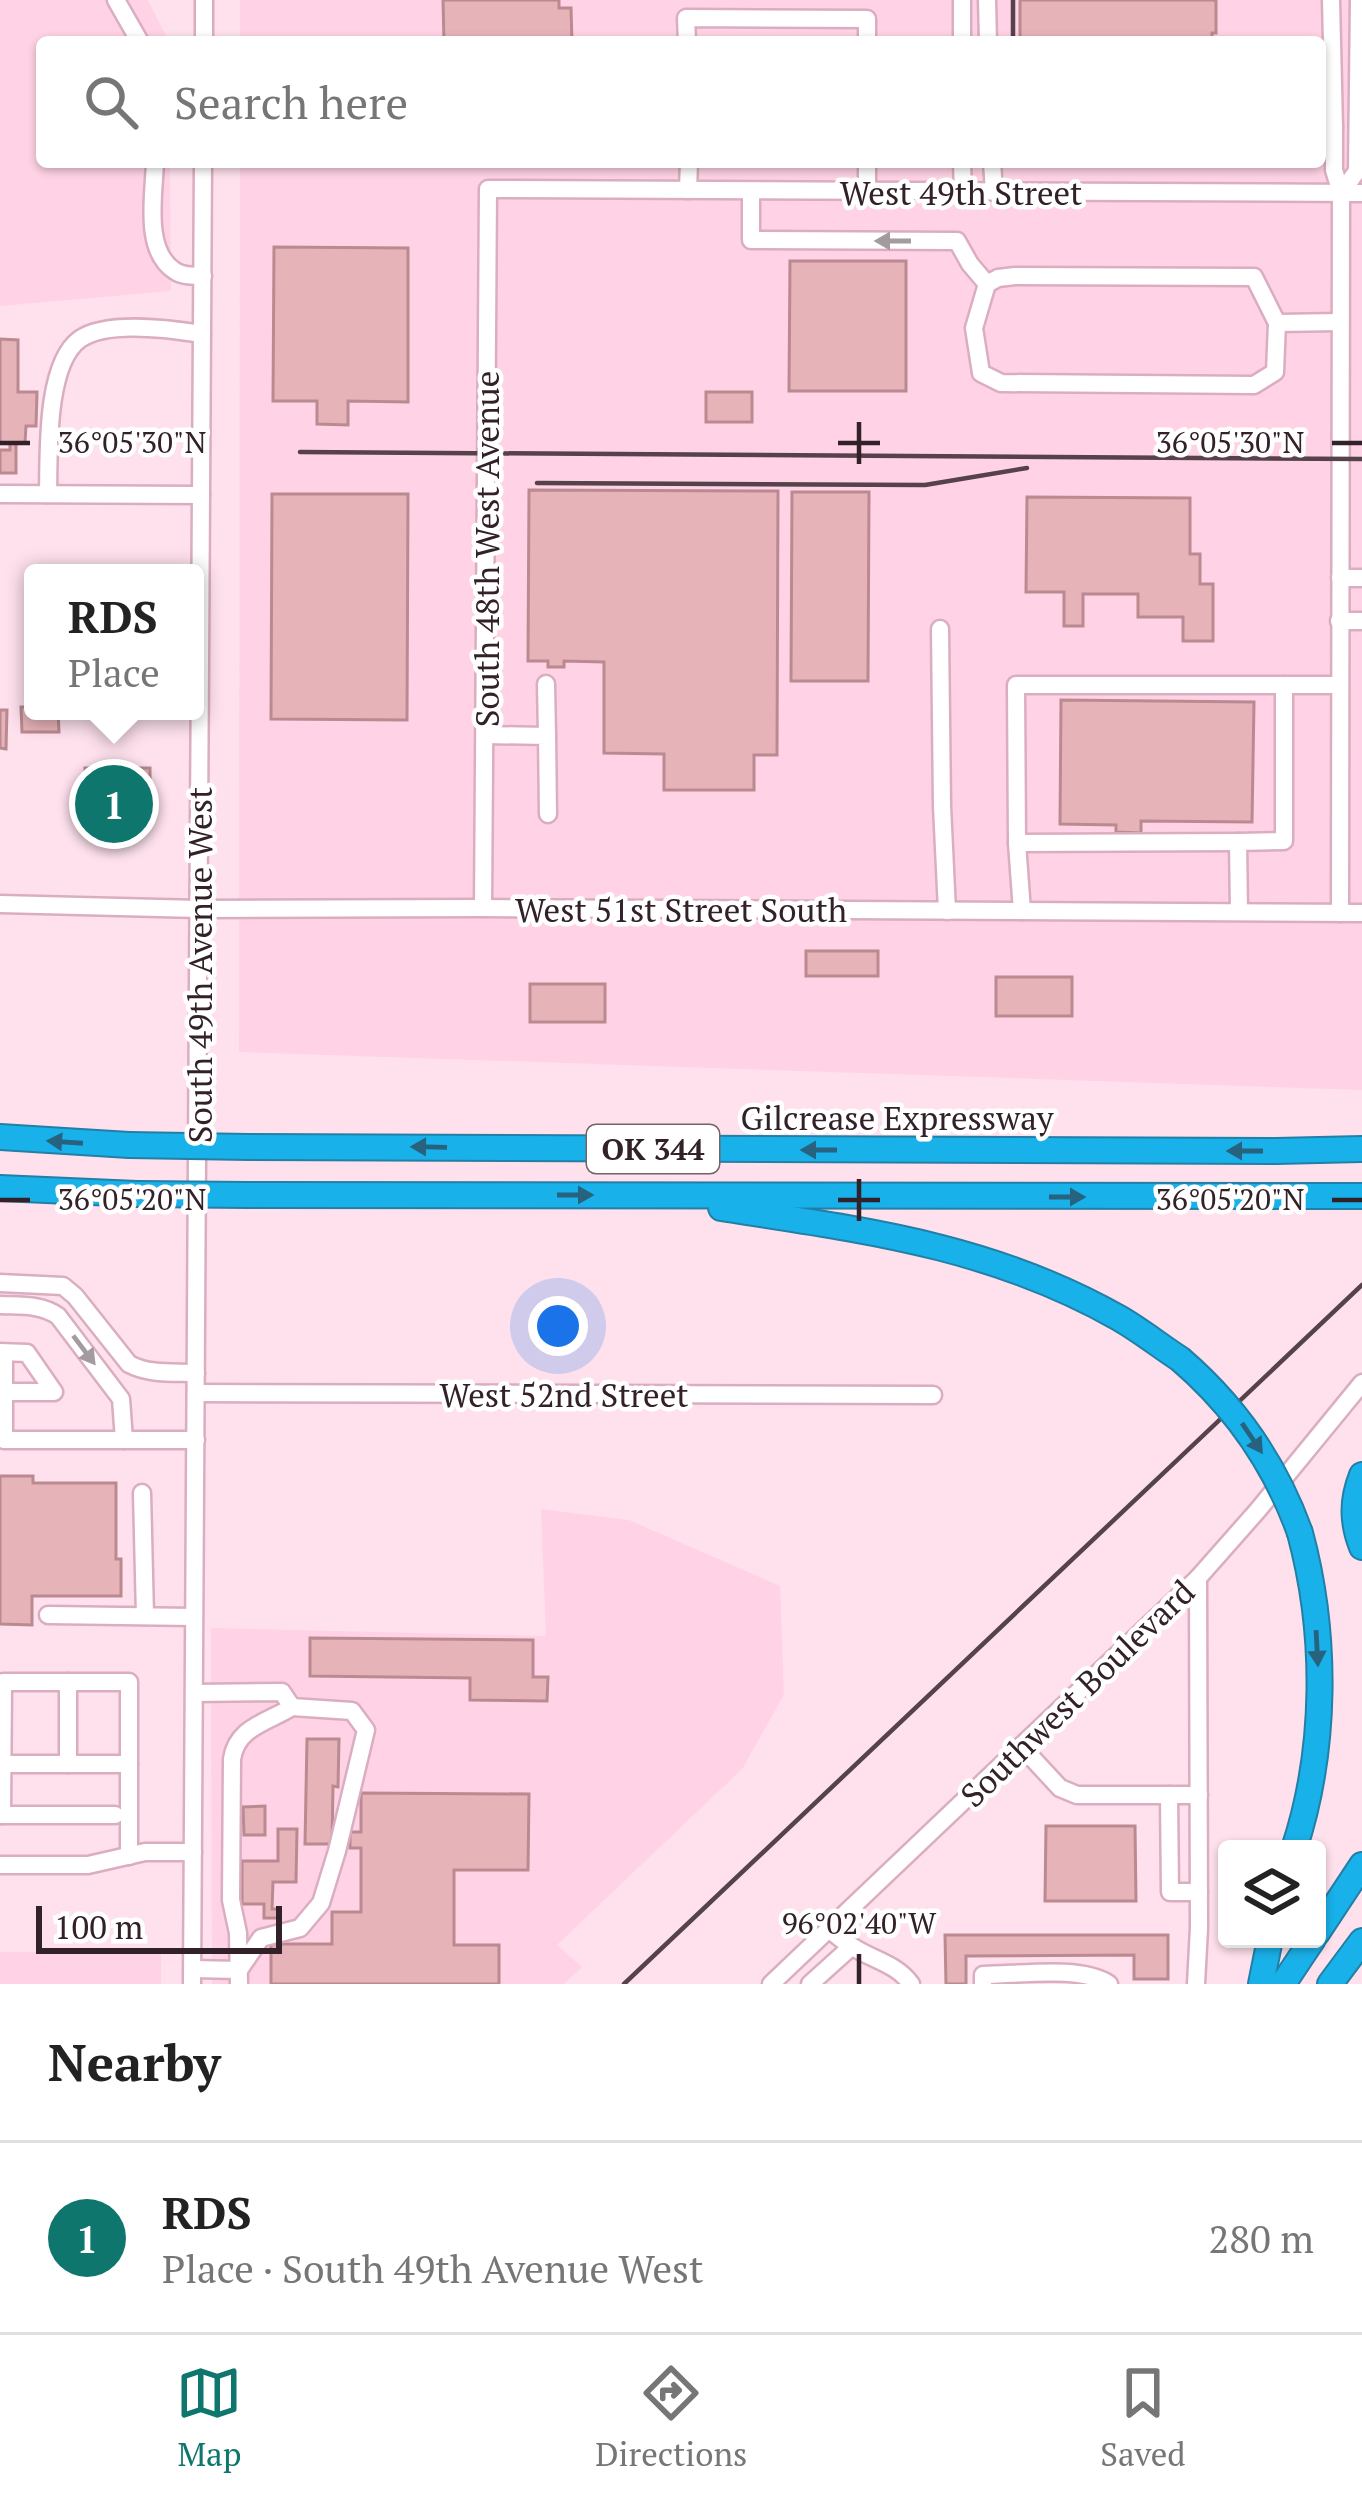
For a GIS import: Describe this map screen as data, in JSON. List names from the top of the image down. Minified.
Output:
{"streets":{"highway":["Gilcrease Expressway","OK 344"],"street":["West 49th Street","South 48th West Avenue","West 51st Street South","South 49th Avenue West","West 52nd Street","Southwest Boulevard"]},"crossings":[["West 49th Street","South 48th West Avenue"],["South 48th West Avenue","West 51st Street South"],["West 51st Street South","South 49th Avenue West"],["South 49th Avenue West","West 52nd Street"]],"scale_bar":"100 m","page":{"search":"Search here","popup":["RDS","Place"],"pins":"1","scale":"100 m","heading":"Nearby","list":[{"mark":"1","name":"RDS","note":"Place · South 49th Avenue West","value":"280 m"}],"nav":["Map","Directions","Saved"]},"coordinates":["36°05'30\"N","36°05'20\"N","96°02'40\"W"]}
